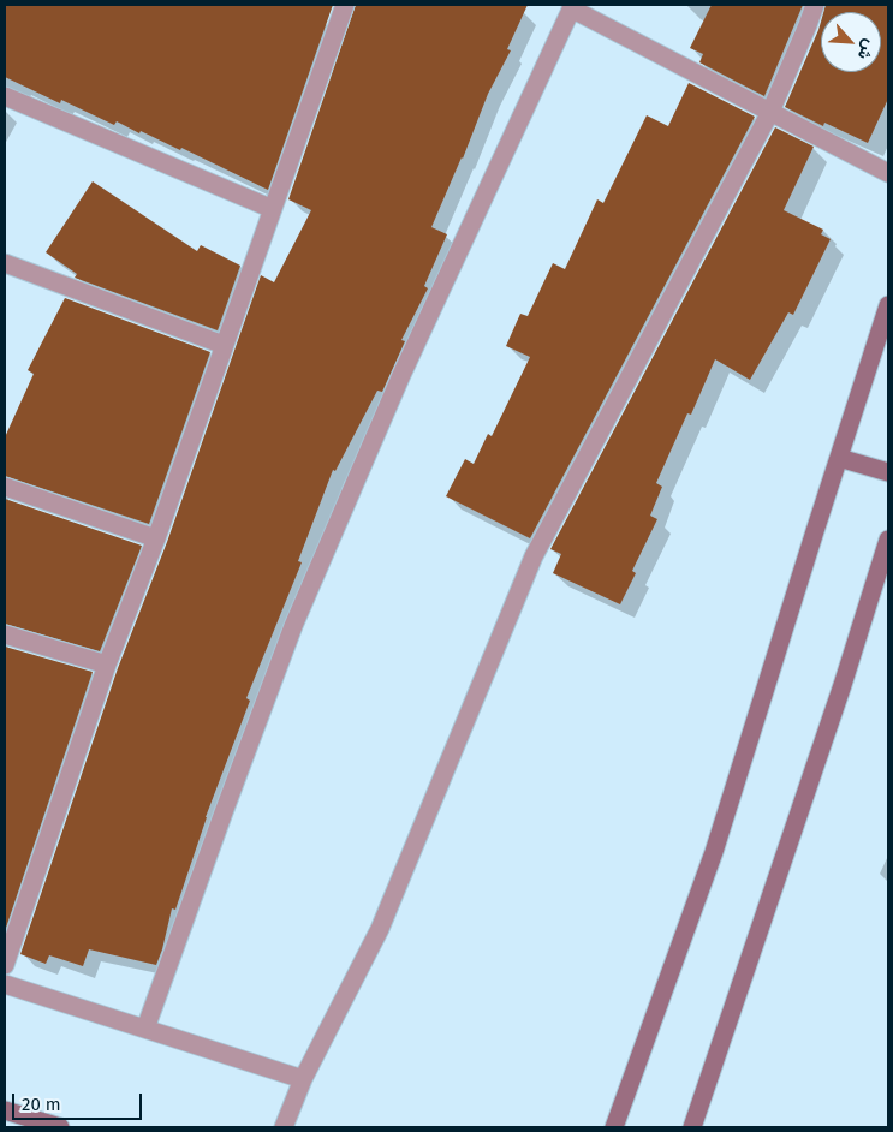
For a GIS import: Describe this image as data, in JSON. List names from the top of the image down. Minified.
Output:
{"scale_bar":"20 m","north":"bottom right"}
